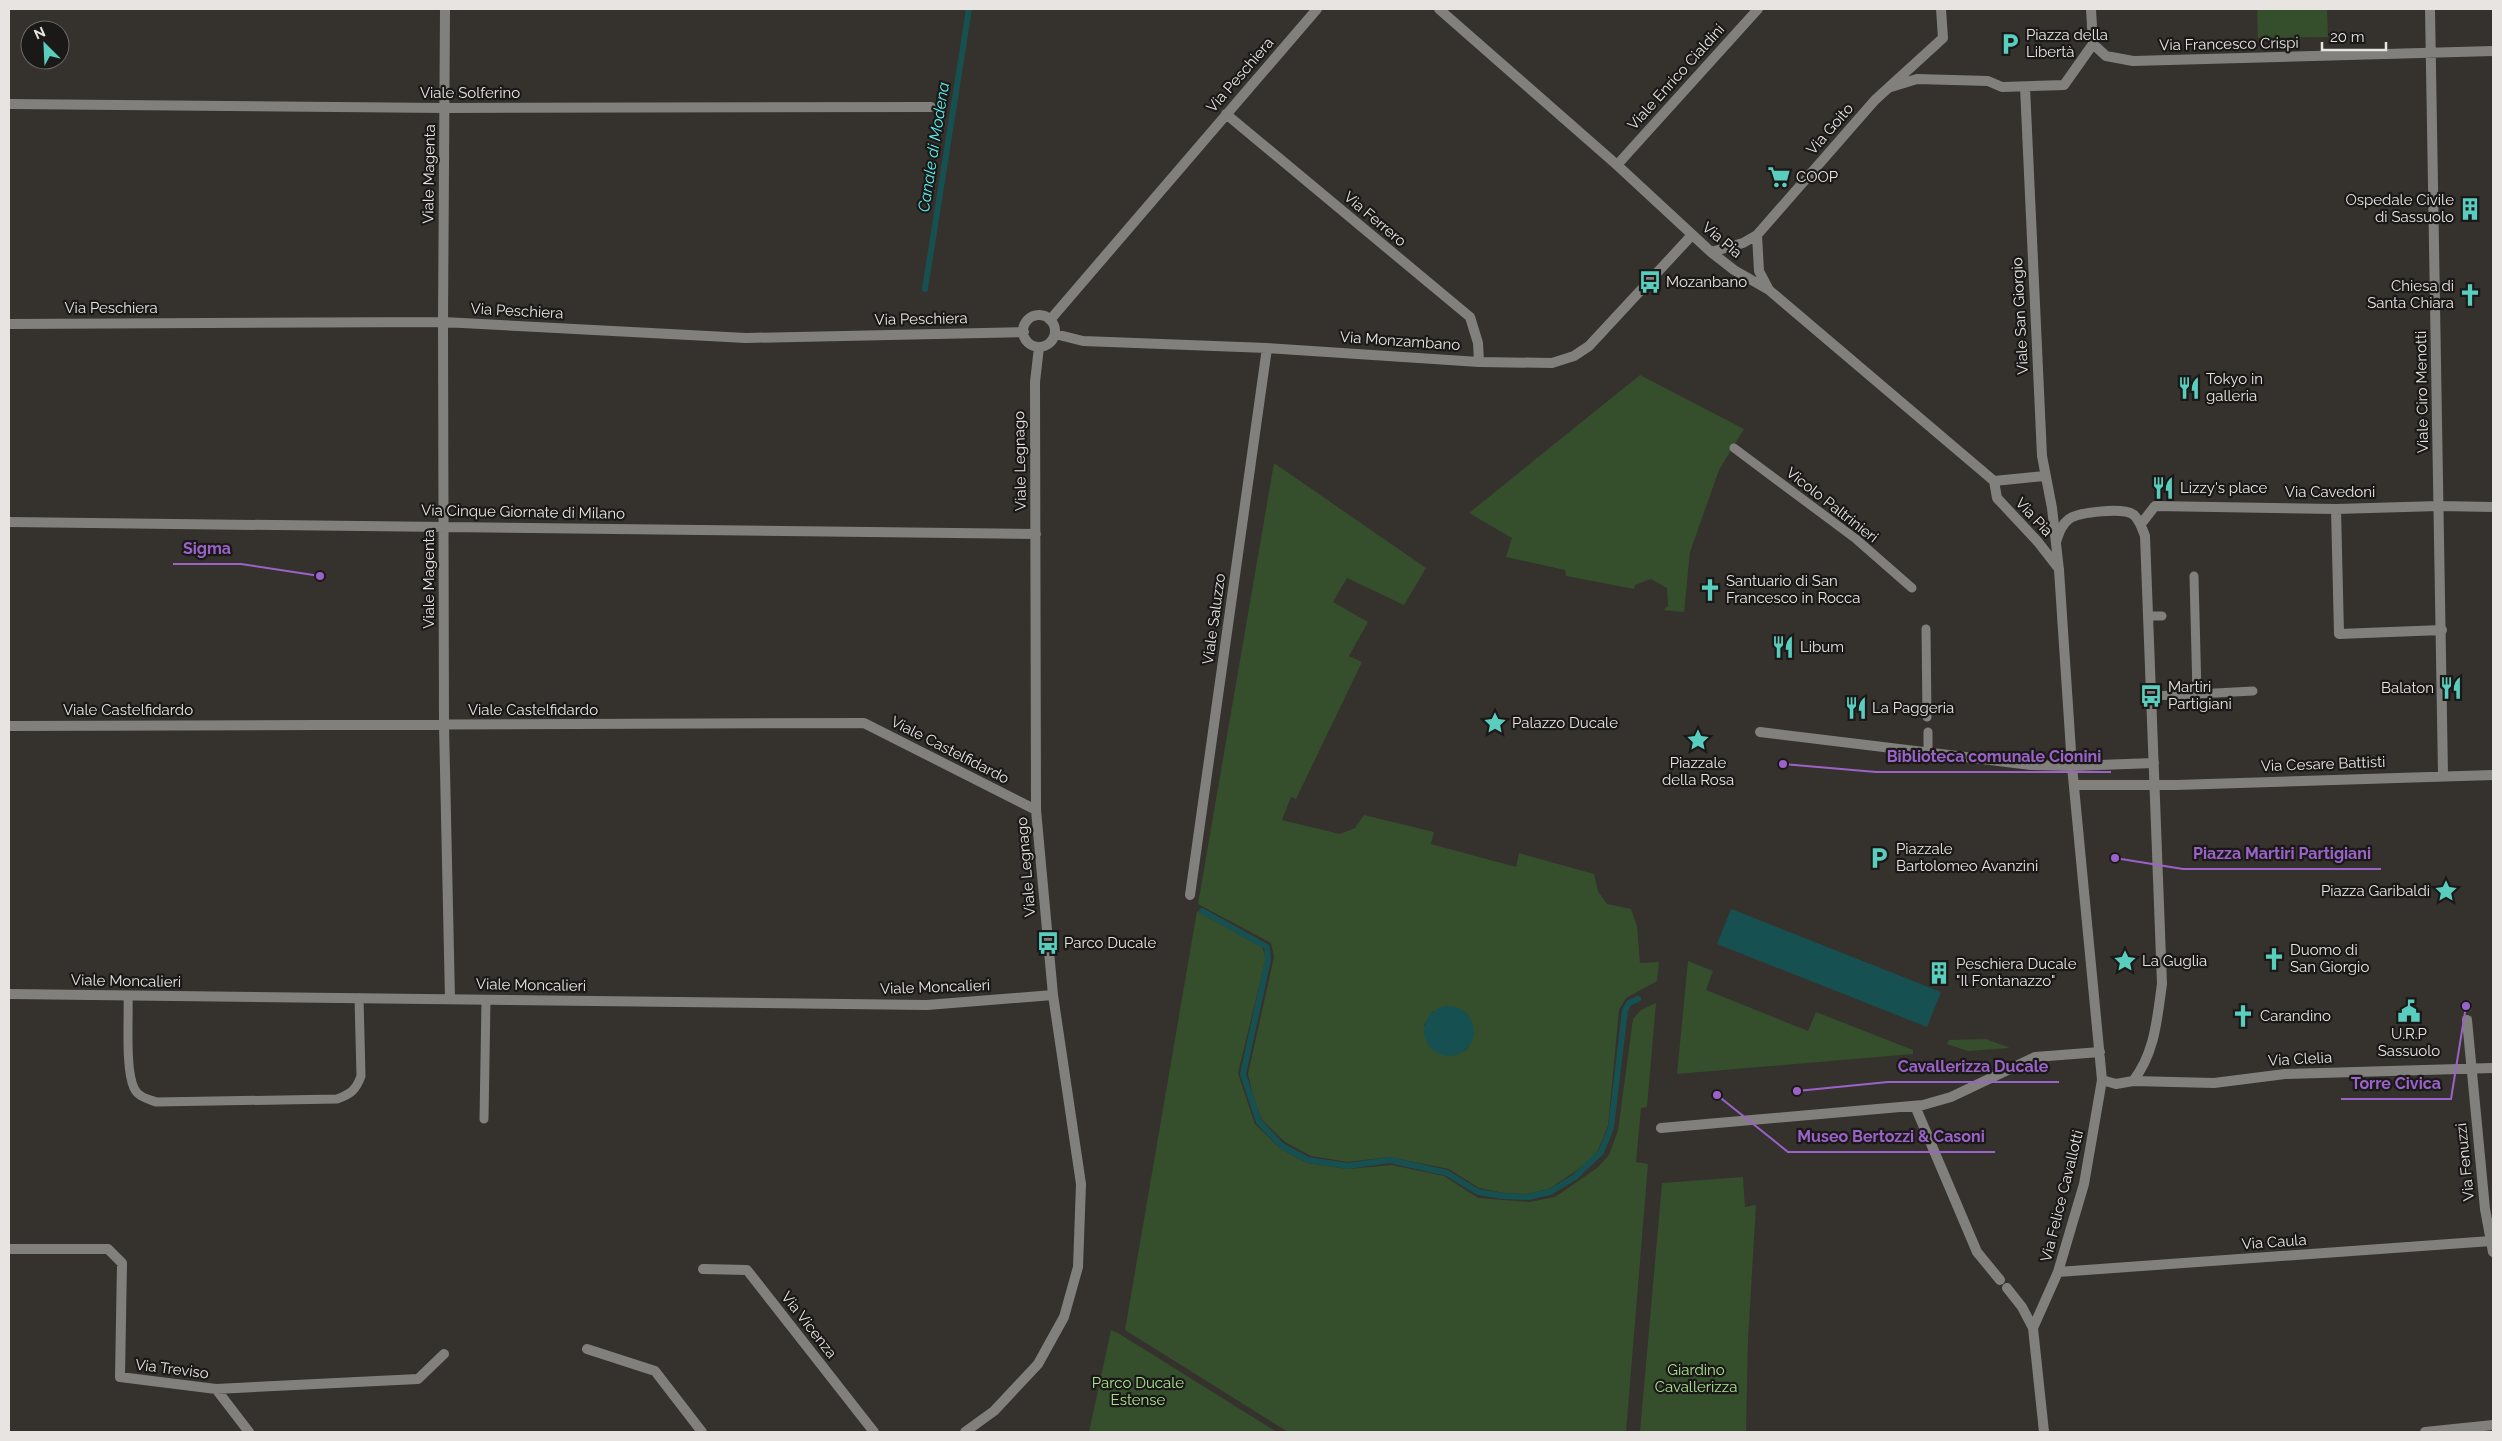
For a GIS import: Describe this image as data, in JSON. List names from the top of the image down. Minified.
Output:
{"streets":{"street":["Via Francesco Crispi","Via Peschiera","Viale Enrico Cialdini","Viale Solferino","Via Goito","Viale Magenta","Via Ferrero","Via Pia","Viale San Giorgio","Via Monzambano","Viale Ciro Menotti","Viale Legnago","Via Cavedoni","Via Cinque Giornate di Milano","Viale Saluzzo","Viale Castelfidardo","Via Cesare Battisti","Viale Moncalieri","Via Clelia","Via Fenuzzi","Via Felice Cavallotti","Via Caula","Via Vicenza","Via Treviso"],"lane":["Vicolo Paltrinieri"]},"crossings":[["Via Francesco Crispi","Viale Ciro Menotti"],["Via Peschiera","Viale Magenta"],["Via Peschiera","Via Ferrero"],["Via Peschiera","Via Monzambano"],["Via Peschiera","Viale Legnago"],["Viale Enrico Cialdini","Via Pia"],["Viale Solferino","Viale Magenta"],["Via Goito","Via Pia"],["Viale Magenta","Via Cinque Giornate di Milano"],["Viale Magenta","Viale Castelfidardo"],["Viale Magenta","Viale Moncalieri"],["Via Ferrero","Via Monzambano"],["Via Pia","Viale San Giorgio"],["Via Pia","Via Monzambano"],["Viale San Giorgio","Via Cesare Battisti"],["Viale San Giorgio","Via Felice Cavallotti"],["Via Monzambano","Viale Legnago"],["Via Monzambano","Viale Saluzzo"],["Viale Ciro Menotti","Via Cavedoni"],["Viale Ciro Menotti","Via Cesare Battisti"],["Viale Legnago","Via Cinque Giornate di Milano"],["Viale Legnago","Viale Castelfidardo"],["Viale Legnago","Viale Moncalieri"],["Via Cesare Battisti","Via Felice Cavallotti"],["Via Clelia","Via Fenuzzi"],["Via Clelia","Via Felice Cavallotti"],["Via Fenuzzi","Via Caula"],["Via Felice Cavallotti","Via Caula"]],"water":["Canale di Modena"],"parks":["Giardino Cavallerizza","Parco Ducale Estense"],"places":{"parking":["Piazza della Libertà","Piazzale Bartolomeo Avanzini"],"supermarket":["COOP"],"building":["Ospedale Civile di Sassuolo","Peschiera Ducale \"Il Fontanazzo\""],"bus stop":["Mozanbano","Martiri Partigiani","Parco Ducale"],"church":["Chiesa di Santa Chiara","Santuario di San Francesco in Rocca","Duomo di San Giorgio","Carandino"],"restaurant":["Tokyo in galleria","Lizzy's place","Libum","Balaton","La Paggeria"],"other":["Sigma","Biblioteca comunale Cionini","Piazza Martiri Partigiani","Torre Civica","Cavallerizza Ducale","Museo Bertozzi & Casoni"],"place":["Palazzo Ducale","Piazzale della Rosa","Piazza Garibaldi","La Guglia"],"public building":["U.R.P Sassuolo"]},"scale_bar":"20 m","north":"top left"}
